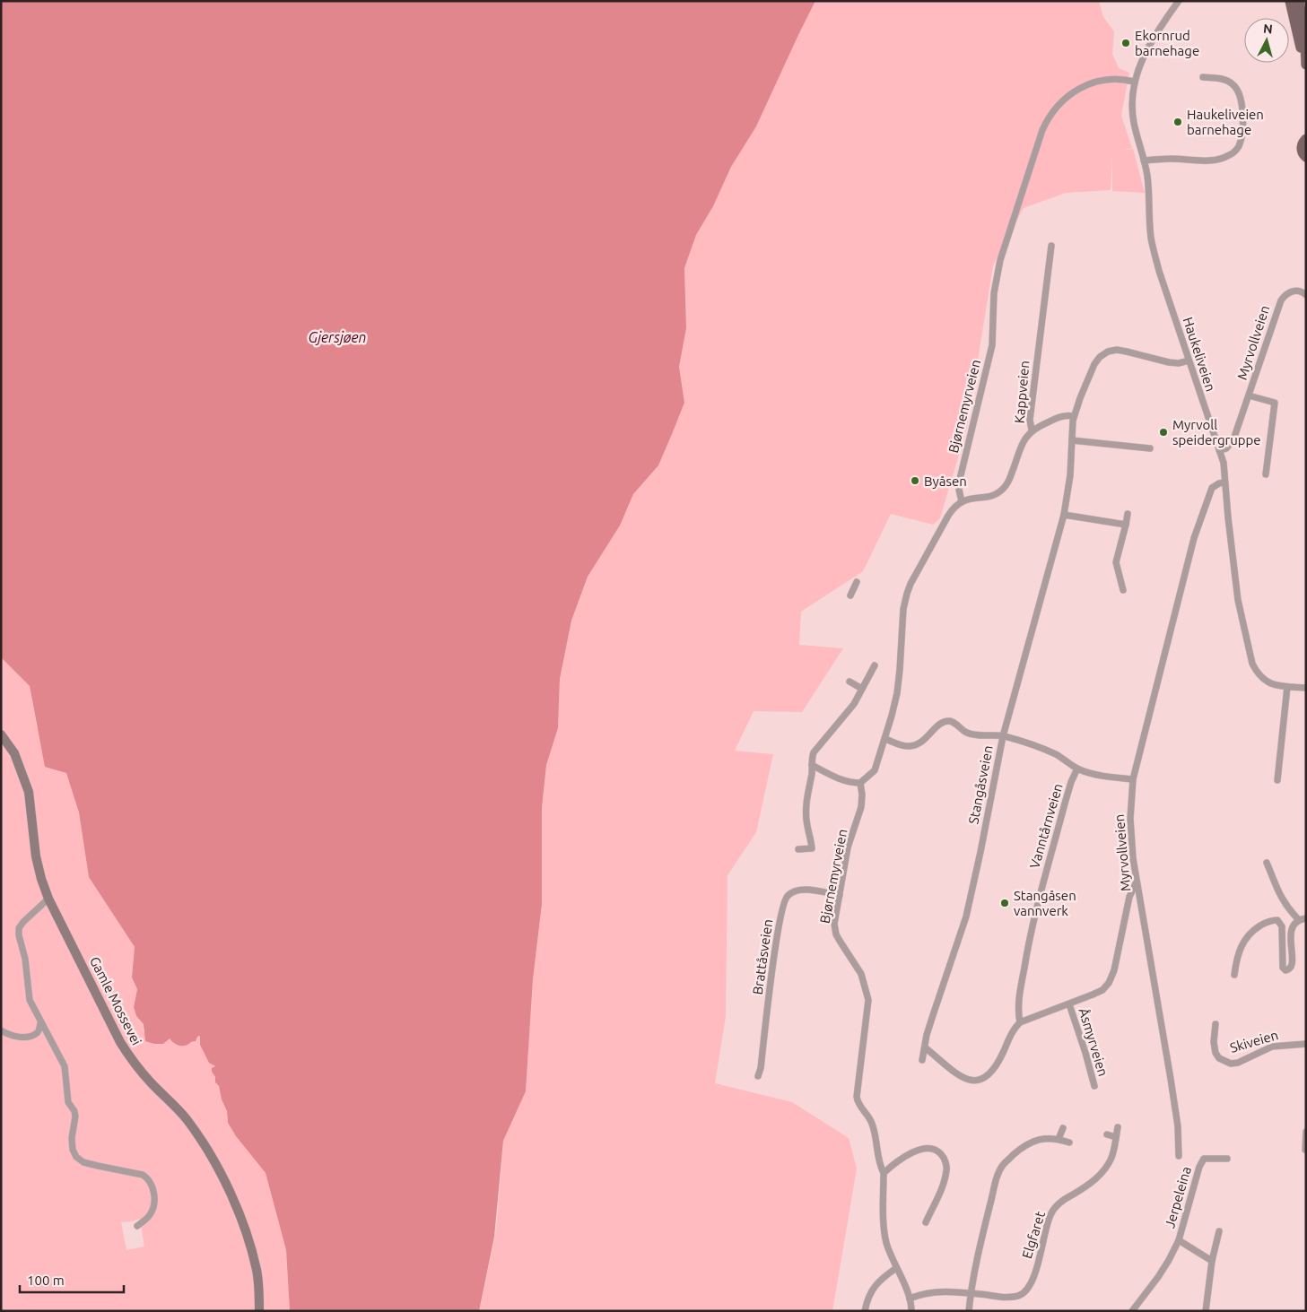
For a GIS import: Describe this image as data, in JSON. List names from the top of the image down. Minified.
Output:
{"streets":{"main road":["Gamle Mossevei"],"street":["Myrvollveien","Haukeliveien","Kappveien","Bjørnemyrveien","Stangåsveien","Vanntårnveien","Brattåsveien","Skiveien","Åsmyrveien","Jerpeleina","Elgfaret"]},"crossings":[["Myrvollveien","Haukeliveien"],["Myrvollveien","Åsmyrveien"],["Haukeliveien","Bjørnemyrveien"],["Haukeliveien","Stangåsveien"],["Kappveien","Bjørnemyrveien"],["Bjørnemyrveien","Brattåsveien"],["Bjørnemyrveien","Elgfaret"],["Vanntårnveien","Åsmyrveien"]],"water":["Gjersjøen"],"places":["Ekornrud barnehage","Haukeliveien barnehage","Myrvoll speidergruppe","Byåsen","Stangåsen vannverk"],"scale_bar":"100 m","north":"top"}
